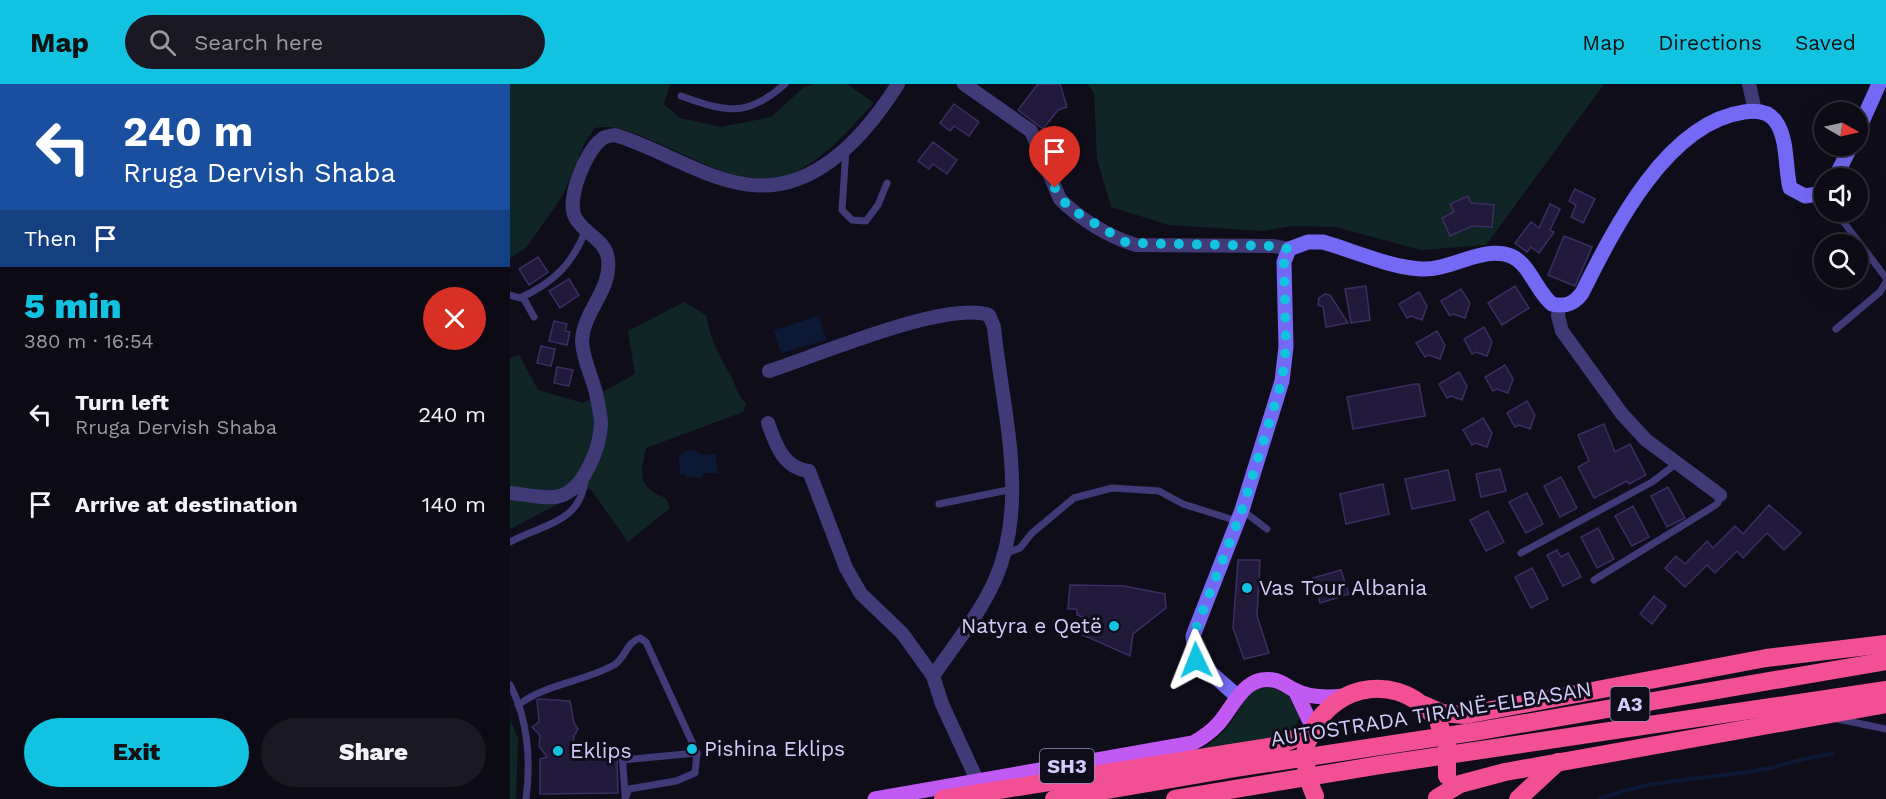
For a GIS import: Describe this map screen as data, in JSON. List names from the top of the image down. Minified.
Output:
{"streets":{"highway":["A3","AUTOSTRADA TIRANË-ELBASAN"],"main road":["SH3"]},"places":["Vas Tour Albania","Natyra e Qetë","Pishina Eklips","Eklips"],"north":"right","page":{"header":"Map","search":"Search here","nav":["Map","Directions","Saved"],"turn":["240 m","Rruga Dervish Shaba"],"then":"Then","heading":["5 min","380 m · 16:54"],"list":[{"name":"Turn left","note":"Rruga Dervish Shaba","value":"240 m"},{"name":"Arrive at destination","value":"140 m"}],"buttons":["Exit","Share"]}}
